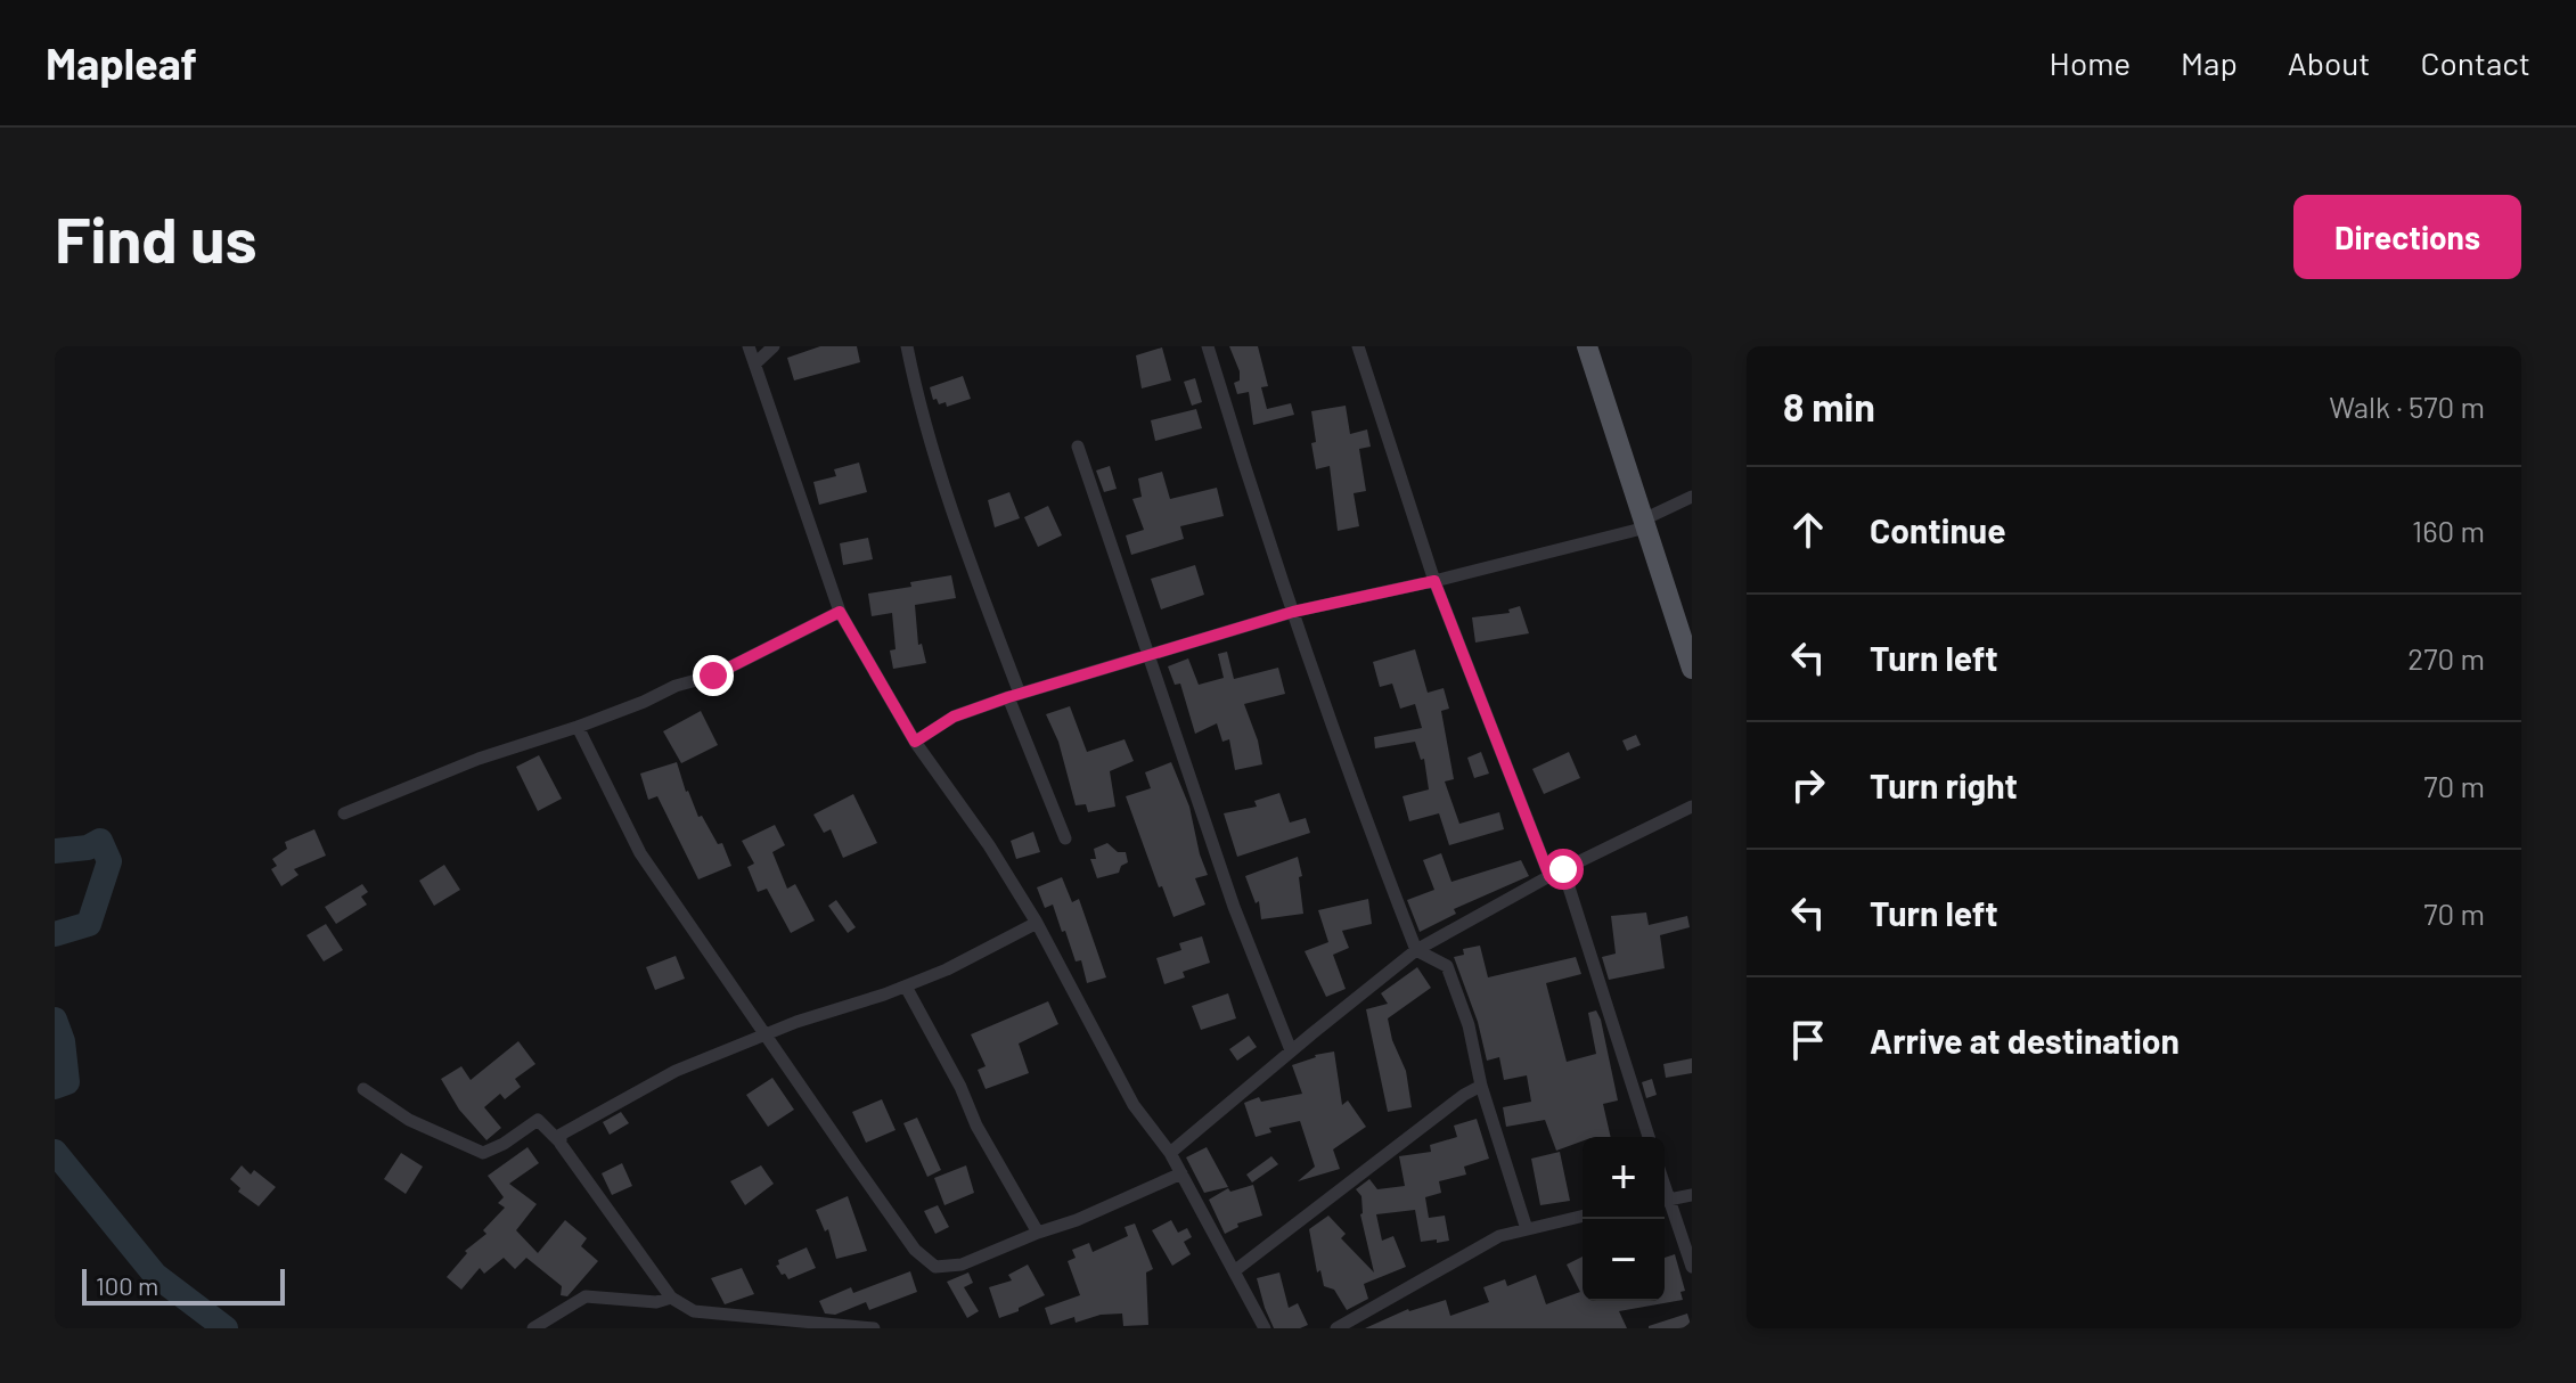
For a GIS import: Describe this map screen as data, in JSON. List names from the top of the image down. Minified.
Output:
{"scale_bar":"100 m","page":{"header":"Mapleaf","nav":["Home","Map","About","Contact"],"buttons":"Directions","title":"Find us","heading":["8 min","Walk · 570 m"],"list":[["Continue","160 m"],["Turn left","270 m"],["Turn right","70 m"],["Turn left","70 m"],"Arrive at destination"],"map_buttons":["+","−"],"scale":"100 m"}}
